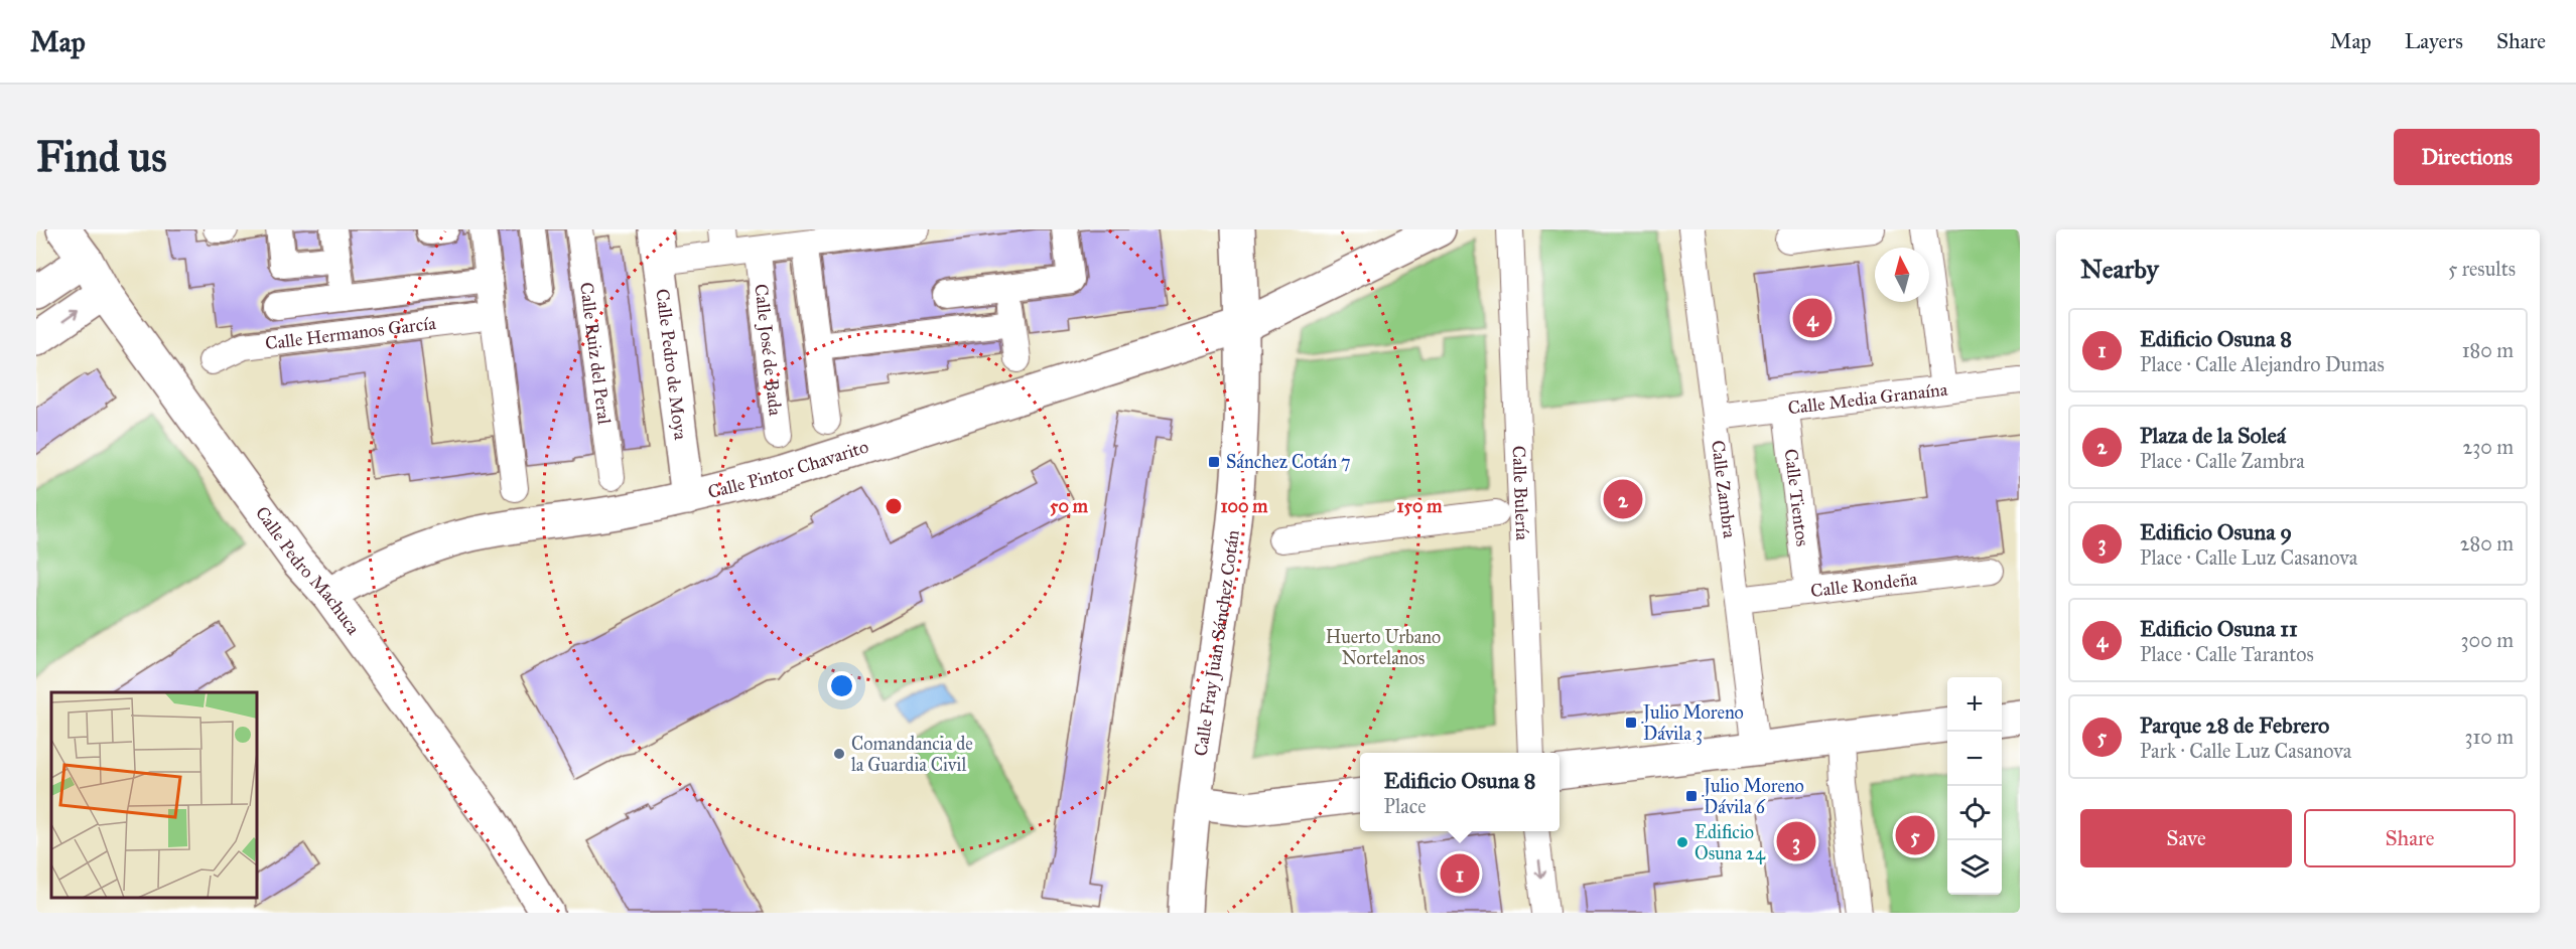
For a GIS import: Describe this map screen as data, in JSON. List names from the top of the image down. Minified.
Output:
{"streets":{"main road":["Calle Pedro de Moya","Calle Pintor Chavarito","Calle Pedro Machuca","Calle Fray Juan Sánchez Cotán"],"street":["Calle Hermanos García","Calle José de Bada","Calle Ruiz del Peral","Calle Media Granaína","Calle Zambra","Calle Bulería","Calle Tientos","Calle Rondeña"]},"crossings":[["Calle Pedro de Moya","Calle Pintor Chavarito"],["Calle Media Granaína","Calle Zambra"],["Calle Pintor Chavarito","Calle Pedro Machuca"],["Calle Pintor Chavarito","Calle Fray Juan Sánchez Cotán"],["Calle Zambra","Calle Rondeña"]],"parks":["Huerto Urbano Nortelanos"],"places":{"transit":["Sánchez Cotán 7","Julio Moreno Dávila 3","Julio Moreno Dávila 6"],"other":["Comandancia de la Guardia Civil","Edificio Osuna 24"]},"north":"top","page":{"header":"Map","nav":["Map","Layers","Share"],"buttons":["Directions",["Save","Share"]],"title":"Find us","heading":["Nearby","5 results"],"pins":["4","2","5","3","1"],"list":[{"mark":"1","name":"Edificio Osuna 8","note":"Place · Calle Alejandro Dumas","value":"180 m"},{"mark":"2","name":"Plaza de la Soleá","note":"Place · Calle Zambra","value":"230 m"},{"mark":"3","name":"Edificio Osuna 9","note":"Place · Calle Luz Casanova","value":"280 m"},{"mark":"4","name":"Edificio Osuna 11","note":"Place · Calle Tarantos","value":"300 m"},{"mark":"5","name":"Parque 28 de Febrero","note":"Park · Calle Luz Casanova","value":"310 m"}],"map_buttons":["+","−"],"popup":["Edificio Osuna 8","Place"]},"rings":["50 m","100 m","150 m"]}
